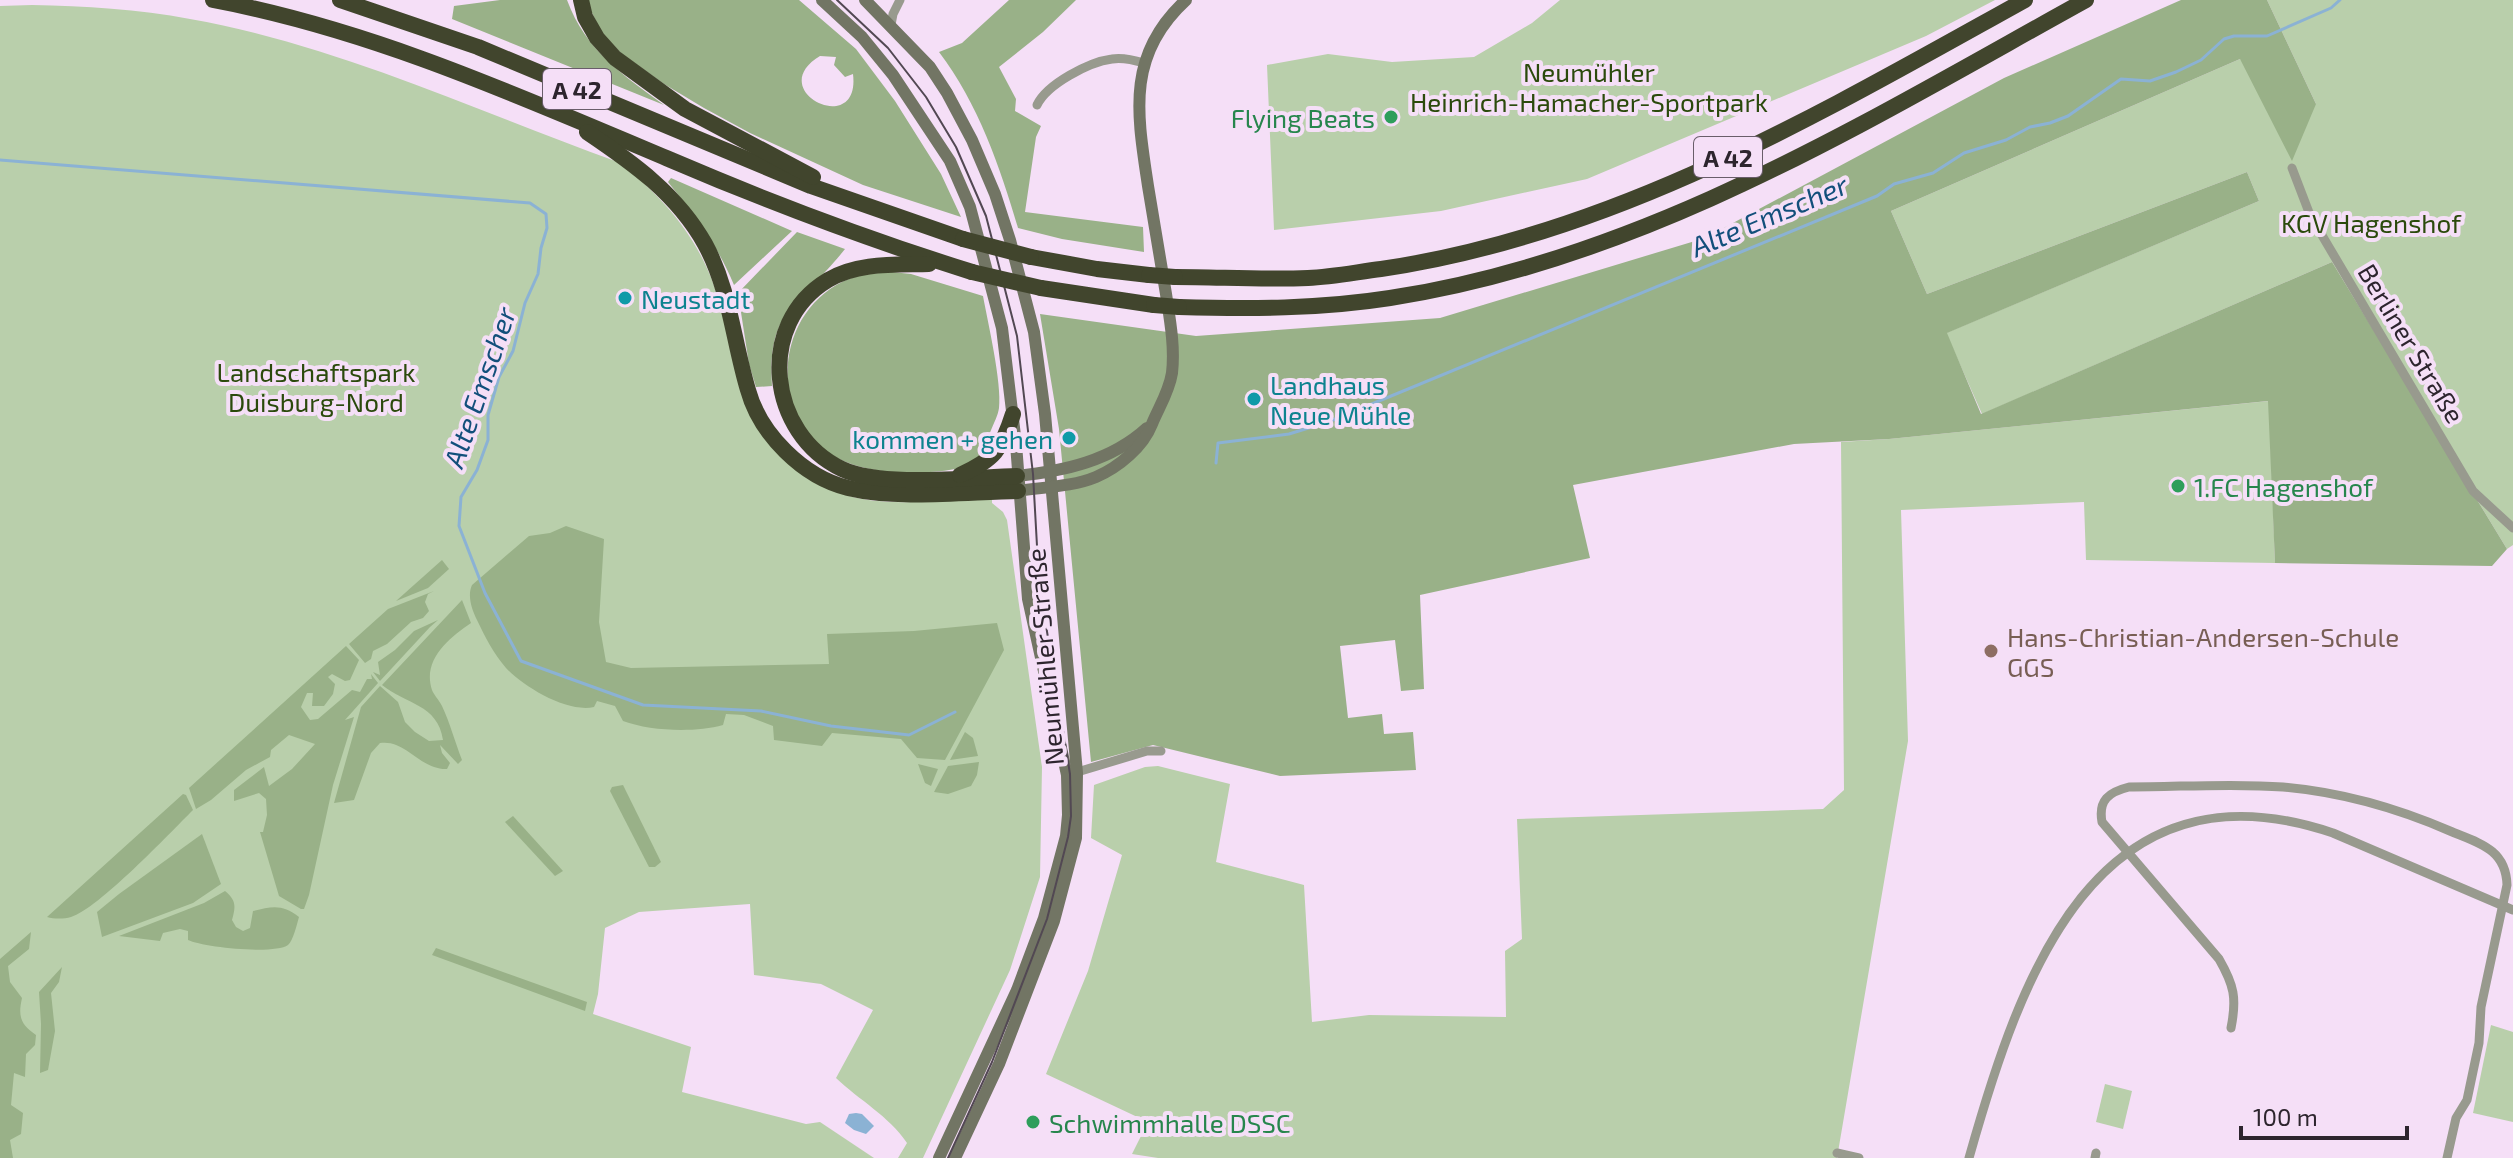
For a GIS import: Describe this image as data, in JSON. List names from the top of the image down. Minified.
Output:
{"streets":{"highway":["A 42"],"main road":["Neumühler Straße"],"street":["Berliner Straße"]},"water":["Alte Emscher"],"parks":["Neumühler Heinrich-Hamacher-Sportpark","KGV Hagenshof","Landschaftspark Duisburg-Nord"],"places":["Flying Beats","Neustadt","Landhaus Neue Mühle","kommen + gehen","1.FC Hagenshof","Hans-Christian-Andersen-Schule GGS","Schwimmhalle DSSC"],"scale_bar":"100 m"}
